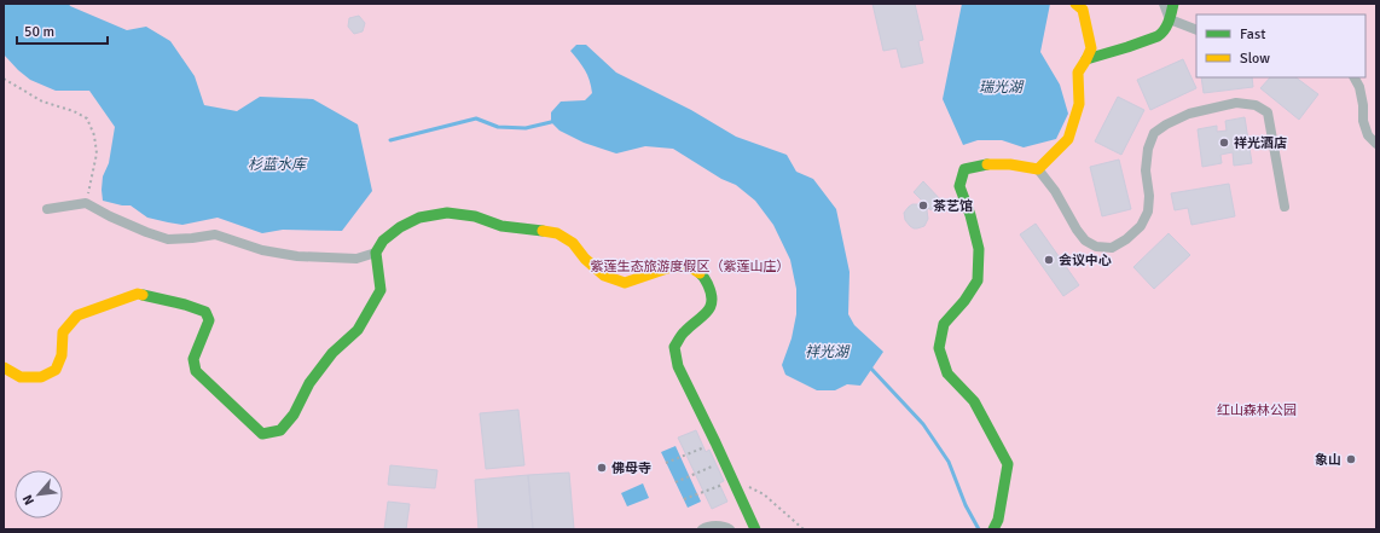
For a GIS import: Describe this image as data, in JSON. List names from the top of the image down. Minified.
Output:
{"water":["瑞光湖","杉蓝水库","祥光湖"],"parks":["紫莲生态旅游度假区（紫莲山庄）","红山森林公园"],"places":["祥光酒店","茶艺馆","会议中心","象山","佛母寺"],"legend":["Fast","Slow"],"scale_bar":"50 m","north":"bottom left"}
